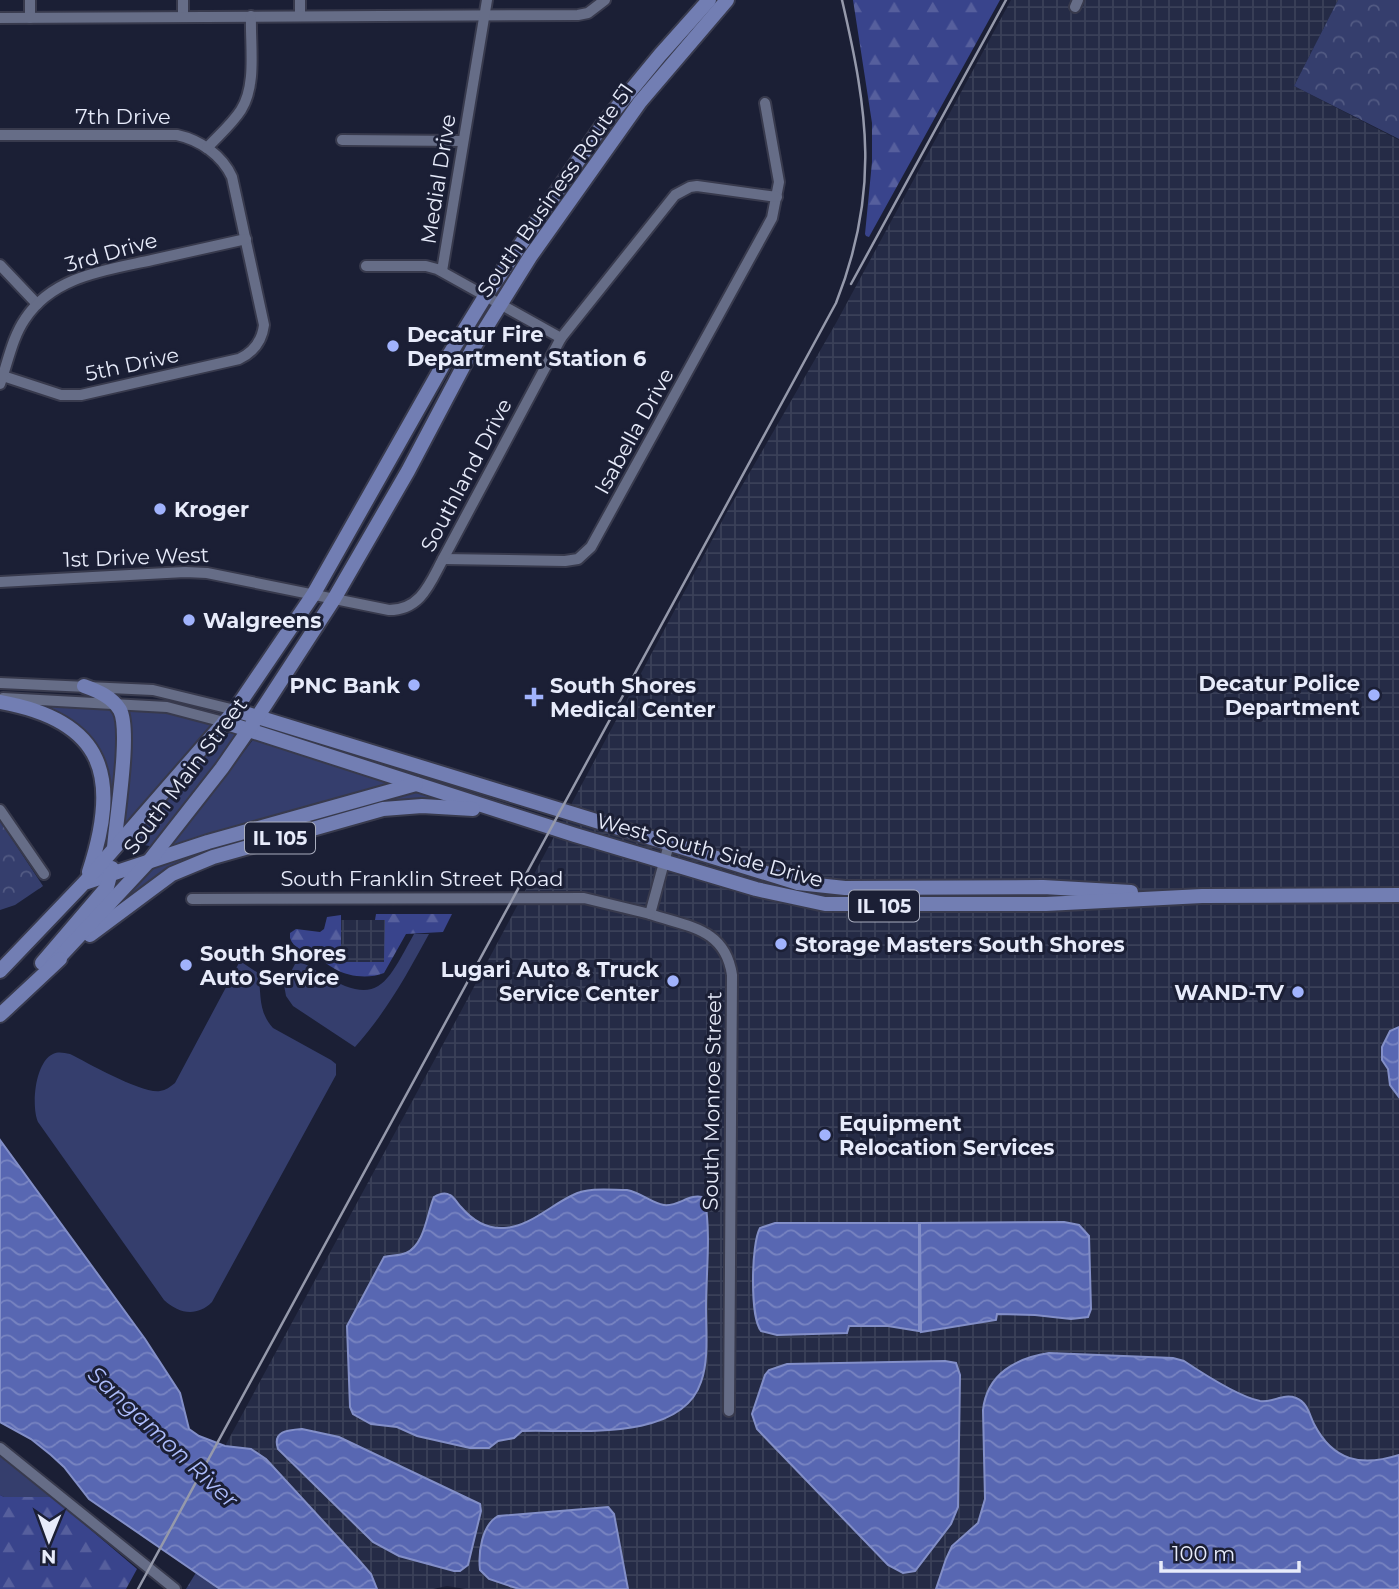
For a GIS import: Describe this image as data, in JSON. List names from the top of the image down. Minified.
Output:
{"streets":{"main road":["South Business Route 51","South Main Street","IL 105","West South Side Drive"],"street":["7th Drive","Medial Drive","3rd Drive","5th Drive","Isabella Drive","Southland Drive","1st Drive West","South Franklin Street Road","South Monroe Street"]},"crossings":[["7th Drive","3rd Drive"],["7th Drive","5th Drive"],["Medial Drive","South Business Route 51"],["Medial Drive","Southland Drive"],["South Business Route 51","Southland Drive"],["South Business Route 51","1st Drive West"],["South Business Route 51","South Main Street"],["3rd Drive","5th Drive"],["Isabella Drive","Southland Drive"],["Southland Drive","1st Drive West"],["Southland Drive","South Main Street"],["1st Drive West","South Main Street"],["South Main Street","IL 105"],["South Main Street","West South Side Drive"],["IL 105","West South Side Drive"],["South Franklin Street Road","South Monroe Street"]],"water":["Sangamon River"],"places":{"other":["Decatur Fire Department Station 6","Kroger","Walgreens","PNC Bank","Decatur Police Department","Storage Masters South Shores","South Shores Auto Service","Lugari Auto & Truck Service Center","WAND-TV","Equipment Relocation Services"],"health":["South Shores Medical Center"]},"scale_bar":"100 m","north":"bottom"}
